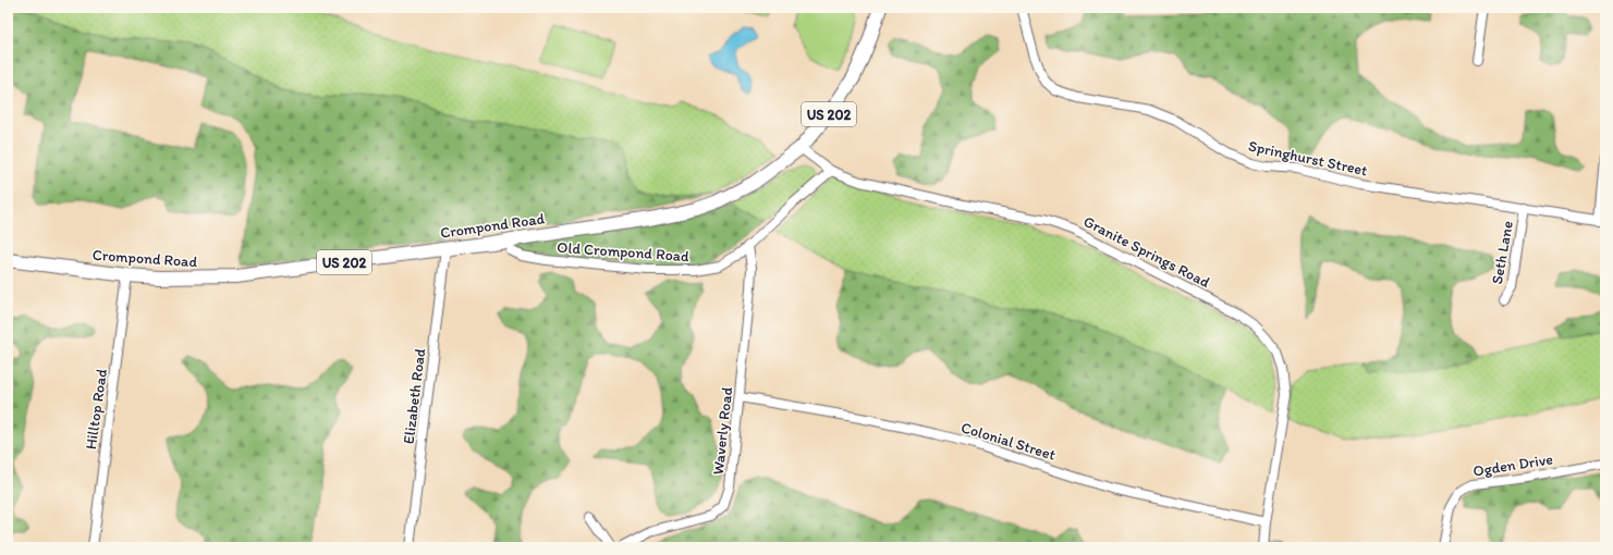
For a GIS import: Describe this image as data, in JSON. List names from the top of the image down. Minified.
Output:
{"streets":{"highway":["US 202","Crompond Road"],"street":["Springhurst Street","Old Crompond Road","Granite Springs Road","Seth Lane","Elizabeth Road","Hilltop Road","Waverly Road","Colonial Street","Ogden Drive"]},"crossings":[["Springhurst Street","Seth Lane"],["Crompond Road","Granite Springs Road"],["Crompond Road","Elizabeth Road"],["Crompond Road","Hilltop Road"],["Old Crompond Road","Granite Springs Road"],["Old Crompond Road","Waverly Road"],["Granite Springs Road","Colonial Street"],["Waverly Road","Colonial Street"]]}
